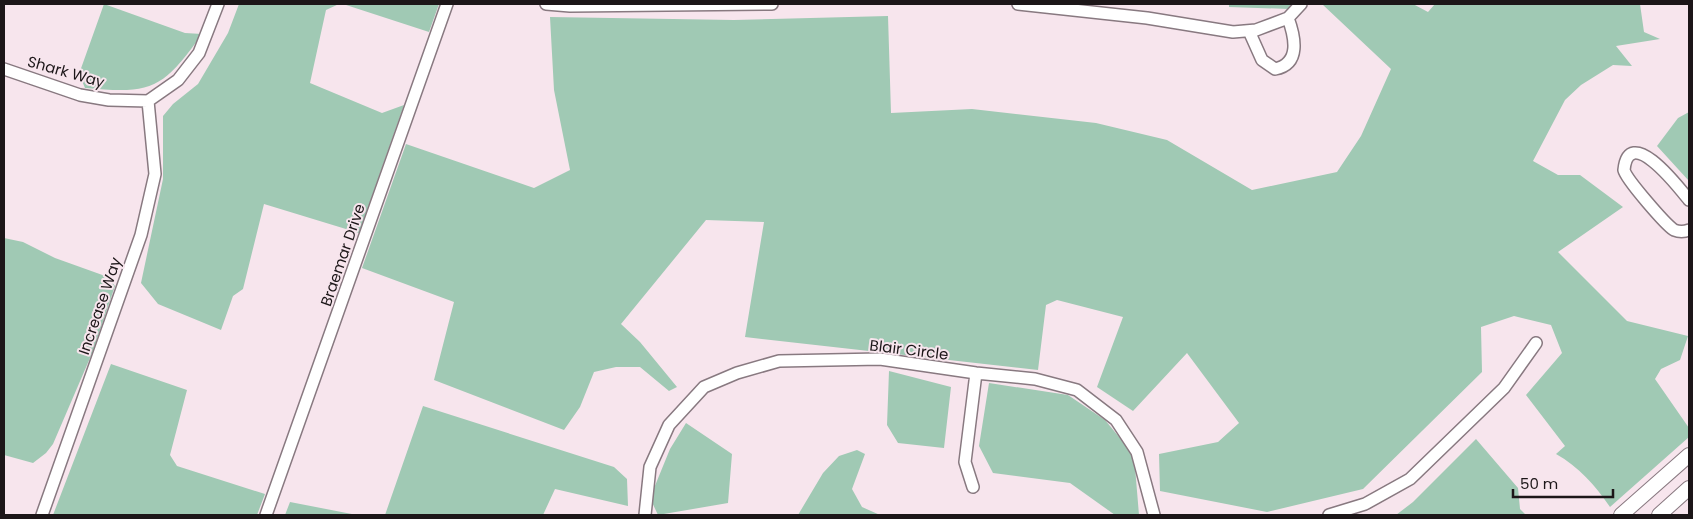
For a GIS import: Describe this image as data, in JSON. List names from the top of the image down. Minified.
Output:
{"streets":{"street":["Shark Way","Braemar Drive","Increase Way","Blair Circle"]},"crossings":[["Shark Way","Increase Way"]],"scale_bar":"50 m"}
